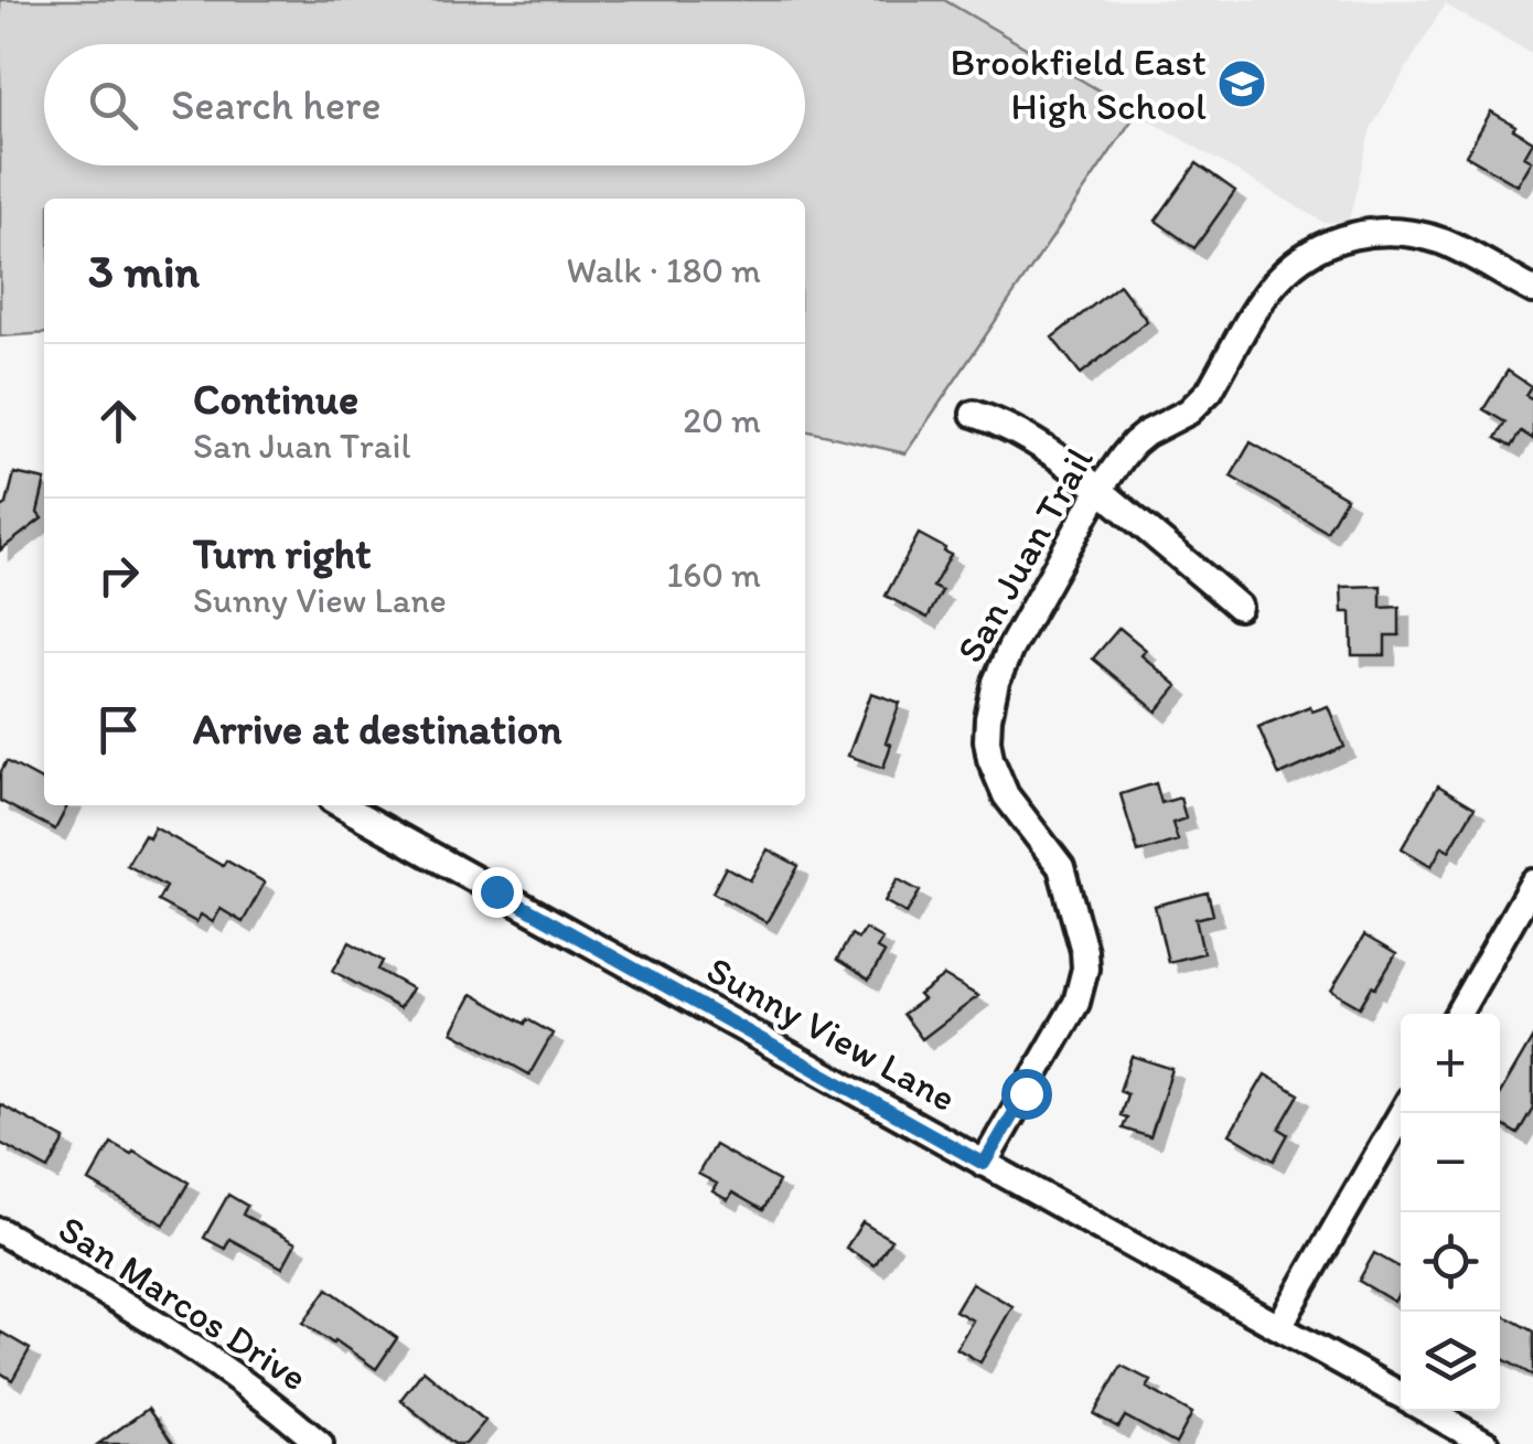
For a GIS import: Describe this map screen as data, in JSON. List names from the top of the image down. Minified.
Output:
{"streets":{"street":["San Juan Trail","Sunny View Lane","San Marcos Drive"]},"crossings":[["San Juan Trail","Sunny View Lane"]],"places":{"school or university":["Brookfield East High School"]},"page":{"search":"Search here","heading":["3 min","Walk · 180 m"],"list":[["Continue","San Juan Trail","20 m"],["Turn right","Sunny View Lane","160 m"],"Arrive at destination"],"map_buttons":["+","−"]}}
